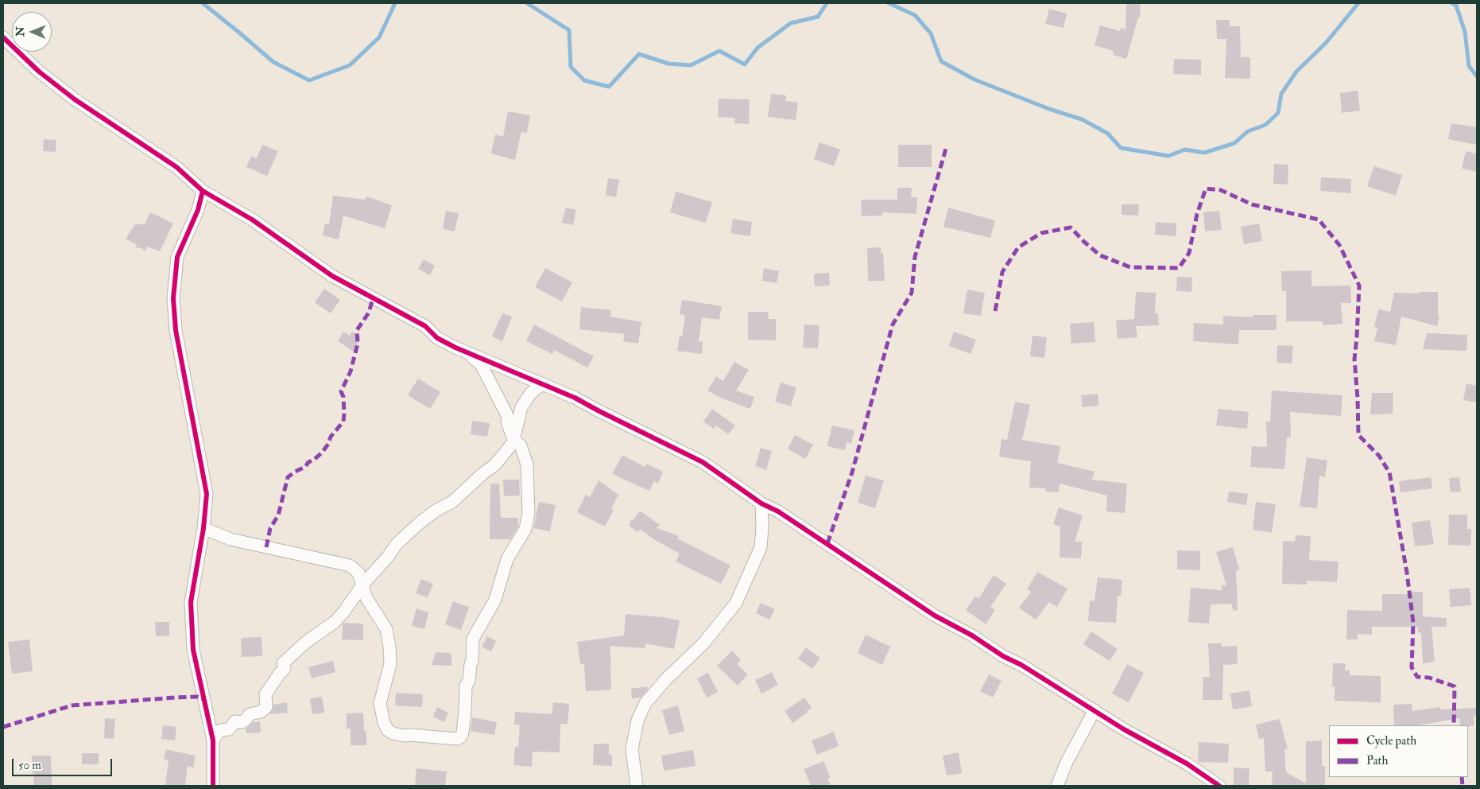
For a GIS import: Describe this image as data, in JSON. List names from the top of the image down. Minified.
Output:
{"legend":["Cycle path","Path"],"scale_bar":"50 m","north":"left"}
